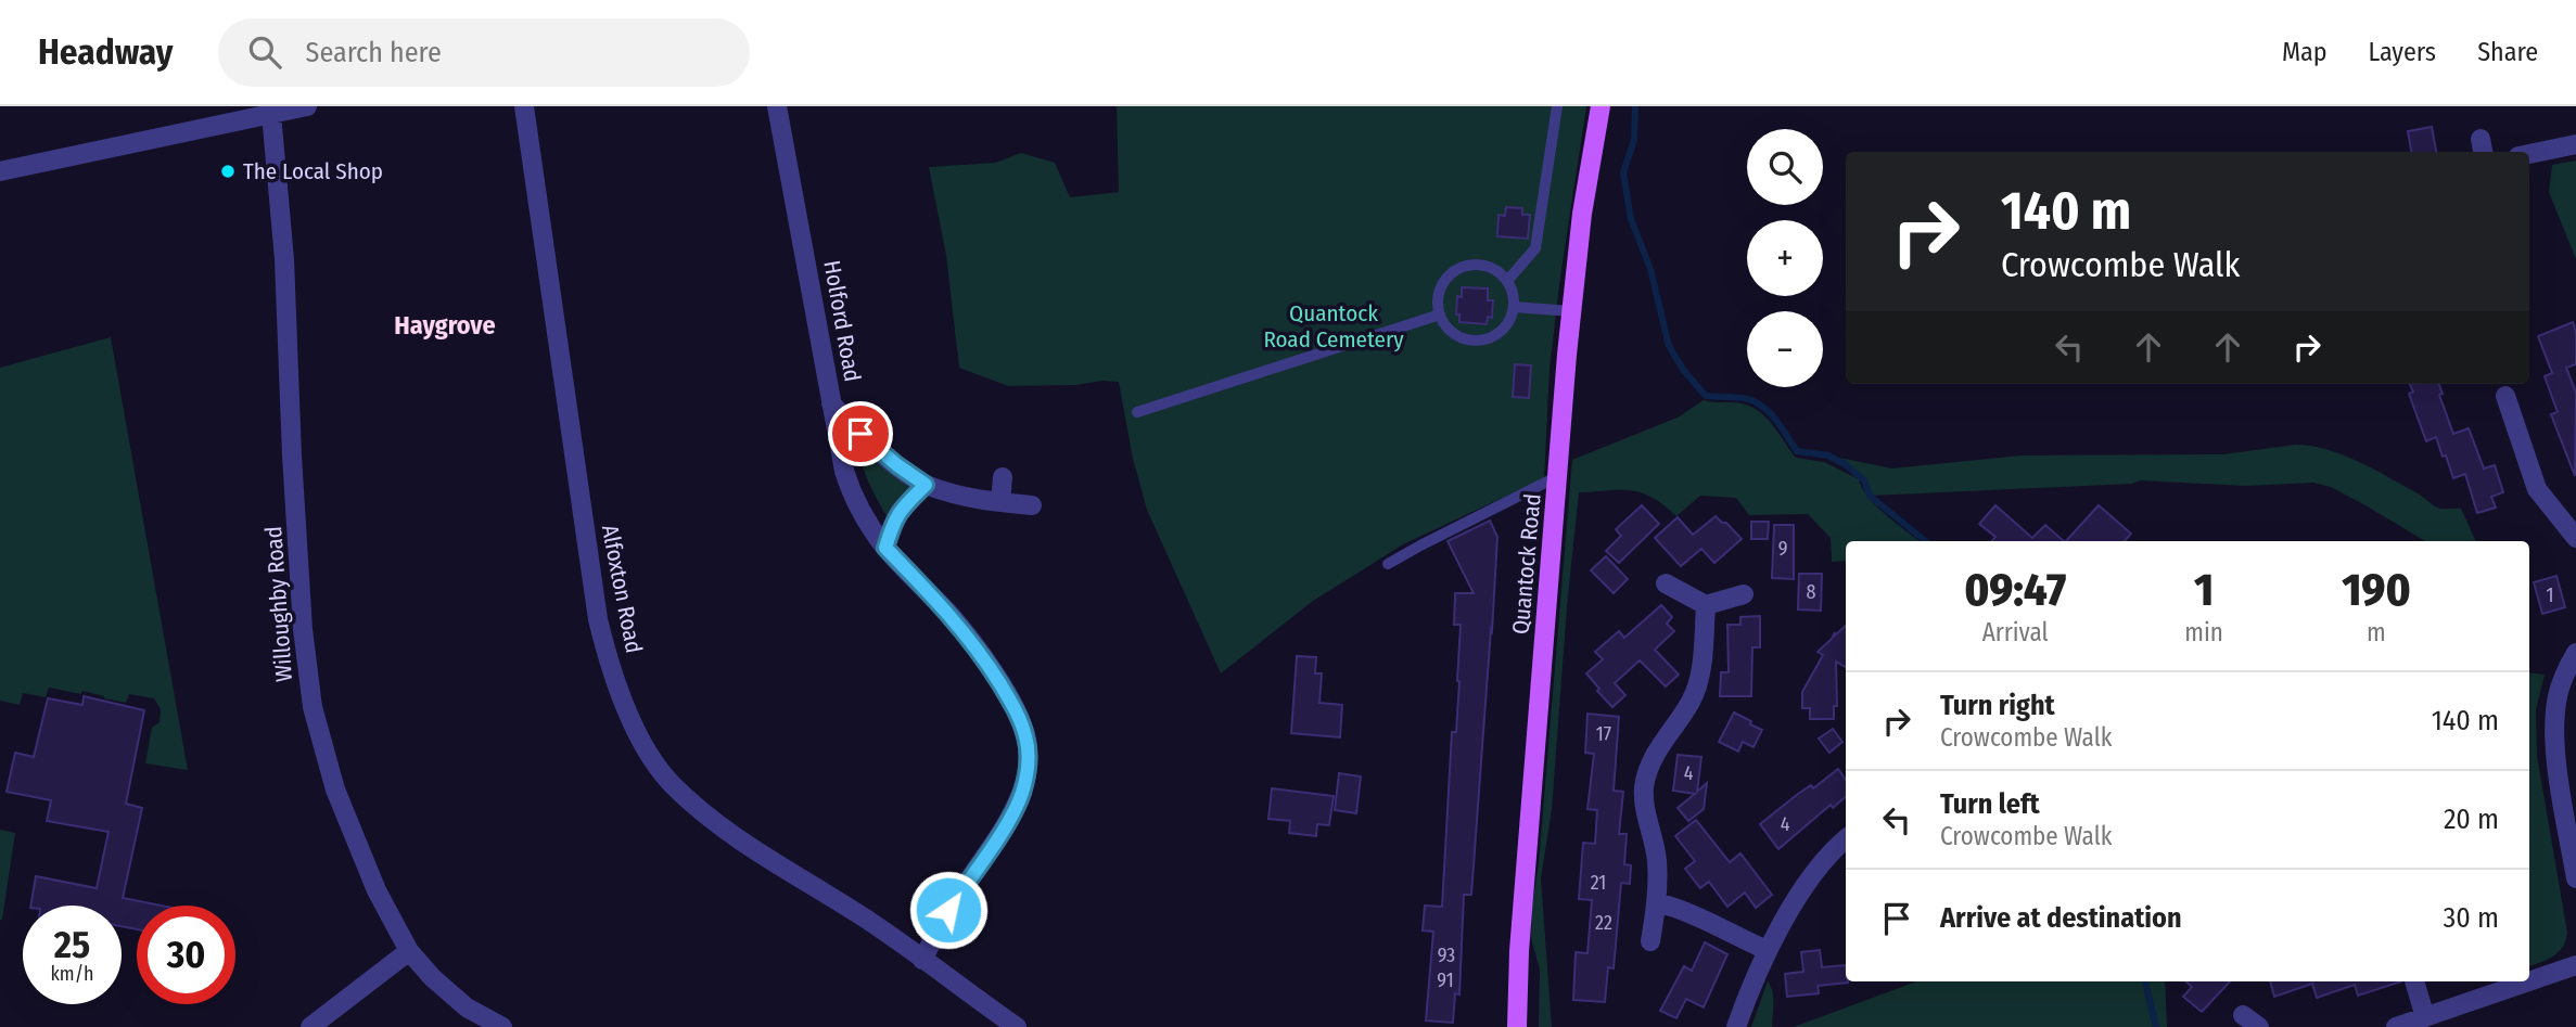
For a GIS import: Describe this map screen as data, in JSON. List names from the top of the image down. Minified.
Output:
{"streets":{"main road":["Quantock Road"],"street":["Holford Road","Alfoxton Road","Willoughby Road"]},"crossings":[["Holford Road","Alfoxton Road"]],"districts":["Haygrove"],"parks":["Quantock Road Cemetery"],"places":["The Local Shop"],"house_numbers":["9","8","1","17","4","4","21","22","93","91"],"page":{"header":"Headway","search":"Search here","nav":["Map","Layers","Share"],"map_buttons":["+","−"],"turn":["140 m","Crowcombe Walk"],"eta":["09:47","Arrival","1","min","190","m"],"list":[{"name":"Turn right","note":"Crowcombe Walk","value":"140 m"},{"name":"Turn left","note":"Crowcombe Walk","value":"20 m"},{"name":"Arrive at destination","value":"30 m"}],"speed":"25 km/h","limit":"30"}}
